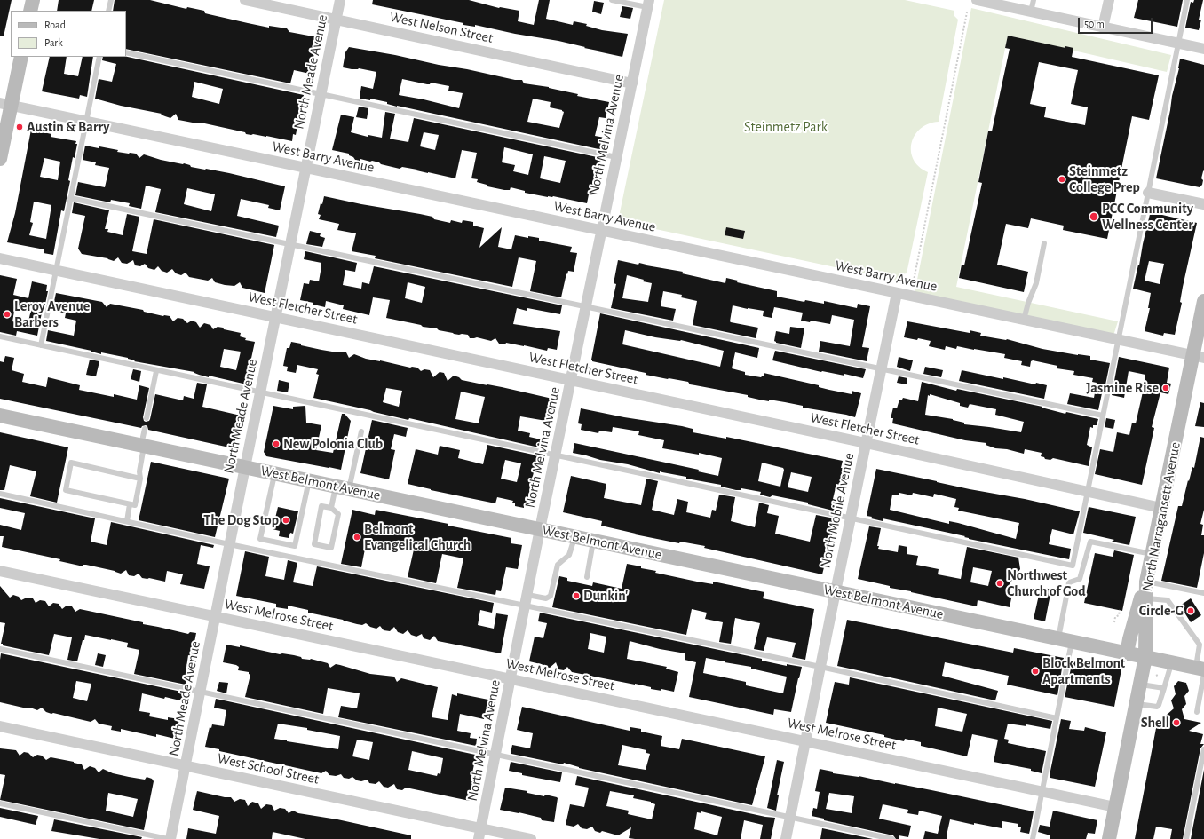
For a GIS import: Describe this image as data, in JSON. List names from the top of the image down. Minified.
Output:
{"streets":{"main road":["West Belmont Avenue","North Narragansett Avenue"],"street":["West Nelson Street","North Meade Avenue","North Melvina Avenue","West Barry Avenue","West Fletcher Street","North Mobile Avenue","West Melrose Street","West School Street"]},"crossings":[["West Nelson Street","North Meade Avenue"],["West Nelson Street","North Melvina Avenue"],["North Meade Avenue","West Barry Avenue"],["North Meade Avenue","West Fletcher Street"],["North Meade Avenue","West Belmont Avenue"],["North Meade Avenue","West Melrose Street"],["North Meade Avenue","West School Street"],["North Melvina Avenue","West Barry Avenue"],["North Melvina Avenue","West Fletcher Street"],["North Melvina Avenue","West Belmont Avenue"],["North Melvina Avenue","West Melrose Street"],["North Melvina Avenue","West School Street"],["West Barry Avenue","North Mobile Avenue"],["West Barry Avenue","North Narragansett Avenue"],["West Fletcher Street","North Mobile Avenue"],["West Fletcher Street","North Narragansett Avenue"],["West Belmont Avenue","North Mobile Avenue"],["West Belmont Avenue","North Narragansett Avenue"],["North Mobile Avenue","West Melrose Street"],["North Narragansett Avenue","West Melrose Street"]],"parks":["Steinmetz Park"],"places":["Austin & Barry","Steinmetz College Prep","PCC Community Wellness Center","Leroy Avenue Barbers","Jasmine Rise","New Polonia Club","The Dog Stop","Belmont Evangelical Church","Northwest Church of God","Dunkin'","Circle-G","Block Belmont Apartments","Shell"],"legend":["Road","Park"],"scale_bar":"50 m"}
